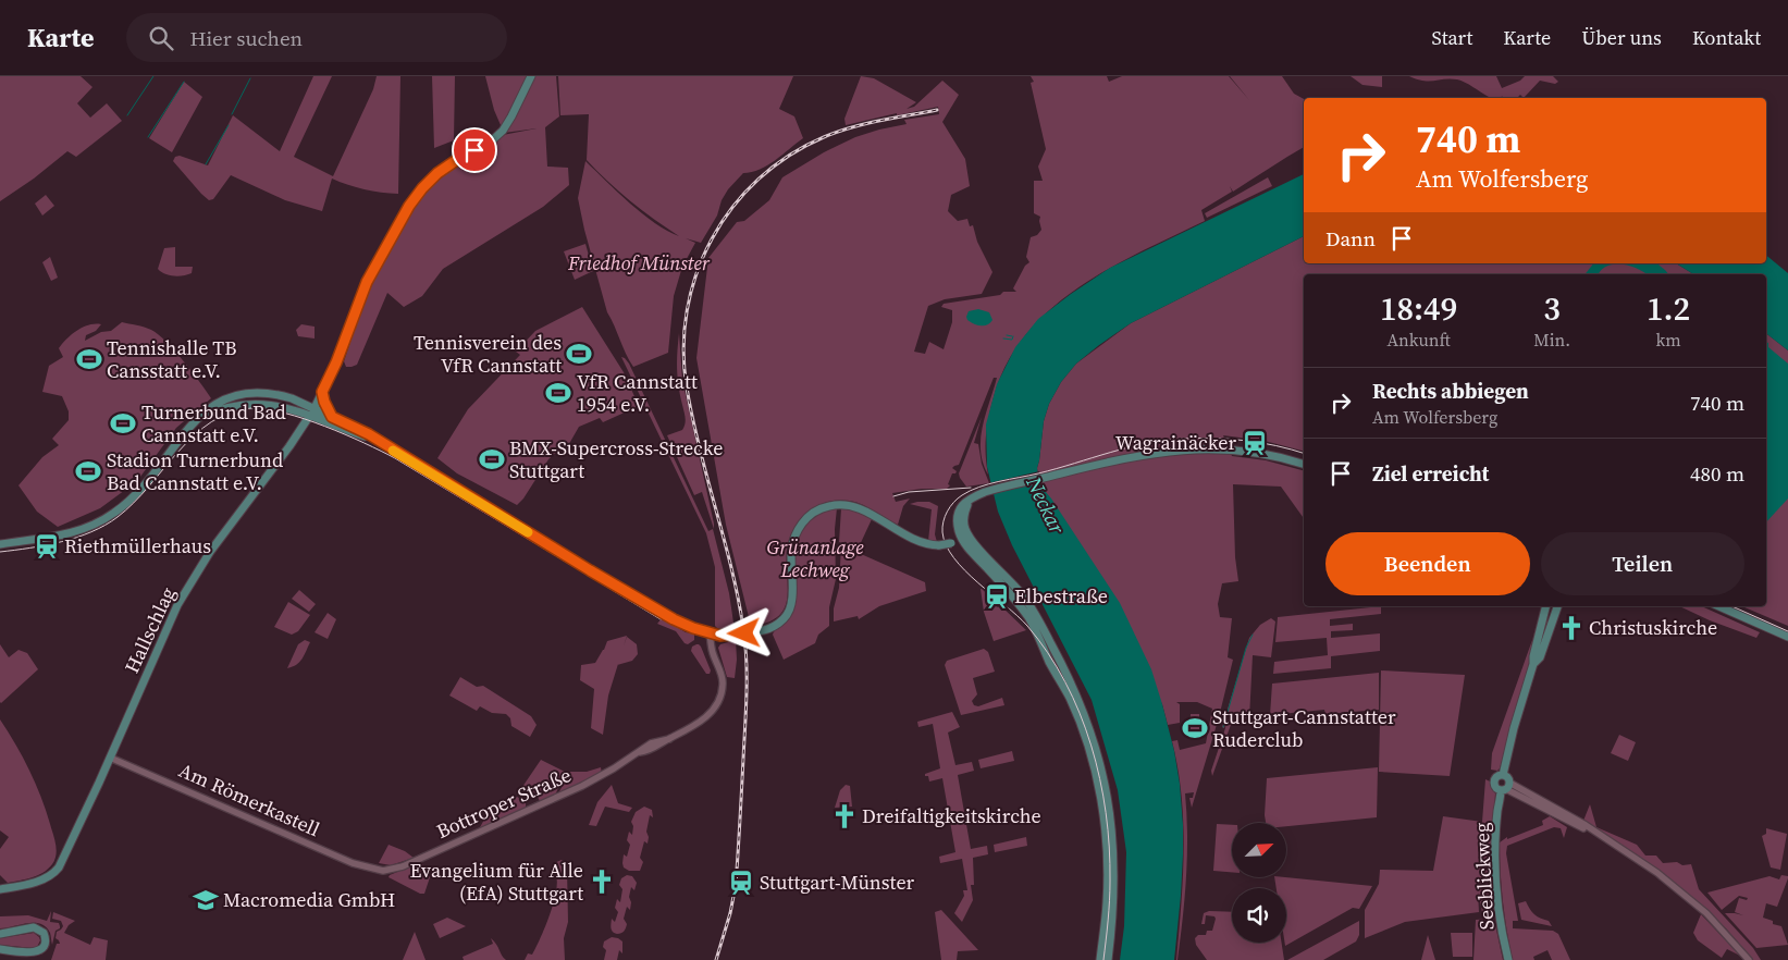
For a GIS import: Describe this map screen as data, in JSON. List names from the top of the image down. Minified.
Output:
{"streets":{"main road":["Hallschlag","Seeblickweg"],"street":["Am Römerkastell","Bottroper Straße"]},"crossings":[["Hallschlag","Am Römerkastell"],["Am Römerkastell","Bottroper Straße"]],"water":["Neckar"],"parks":["Friedhof Münster","Grünanlage Lechweg"],"places":{"sports":["Tennisverein des VfR Cannstatt","Tennishalle TB Cansstatt e.V.","VfR Cannstatt 1954 e.V.","Turnerbund Bad Cannstatt e.V.","BMX-Supercross-Strecke Stuttgart","Stadion Turnerbund Bad Cannstatt e.V.","Stuttgart-Cannstatter Ruderclub"],"station":["Wagrainäcker","Riethmüllerhaus","Elbestraße","Stuttgart-Münster"],"church":["Christuskirche","Dreifaltigkeitskirche","Evangelium für Alle (EfA) Stuttgart"],"school or university":["Macromedia GmbH"]},"north":"top right","page":{"header":"Karte","search":"Hier suchen","nav":["Start","Karte","Über uns","Kontakt"],"turn":["740 m","Am Wolfersberg"],"then":"Dann","eta":["18:49","Ankunft","3","Min.","1.2","km"],"list":[{"name":"Rechts abbiegen","note":"Am Wolfersberg","value":"740 m"},{"name":"Ziel erreicht","value":"480 m"}],"buttons":["Beenden","Teilen"]}}
